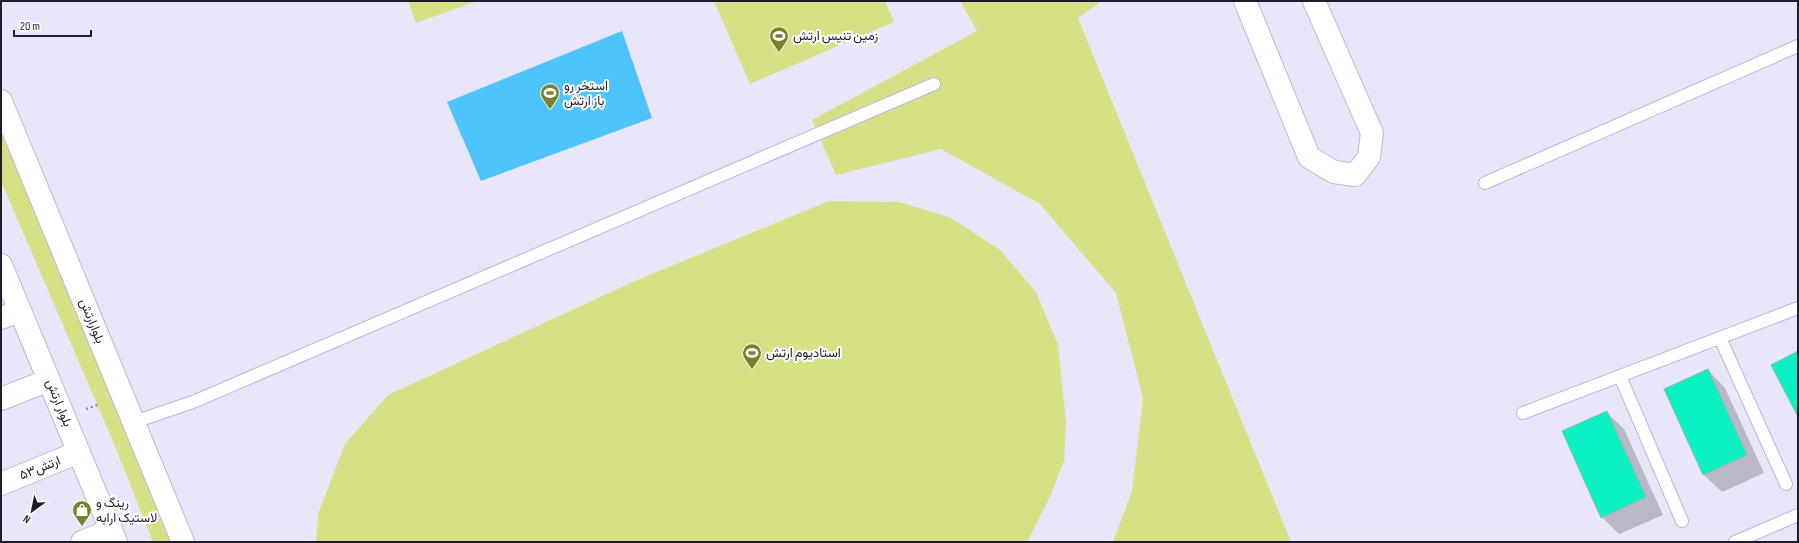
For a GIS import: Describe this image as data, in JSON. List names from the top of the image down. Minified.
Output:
{"streets":{"main road":["بلوارارتش","بلوار ارتش","ارتش۵۳"]},"crossings":[["بلوار ارتش","ارتش۵۳"]],"places":{"sports":["زمین تنیس ارتش","استخر رو باز ارتش","استادیوم ارتش"],"shop":["رینگ و لاستیک ارابه"]},"scale_bar":"20 m","north":"bottom left"}
